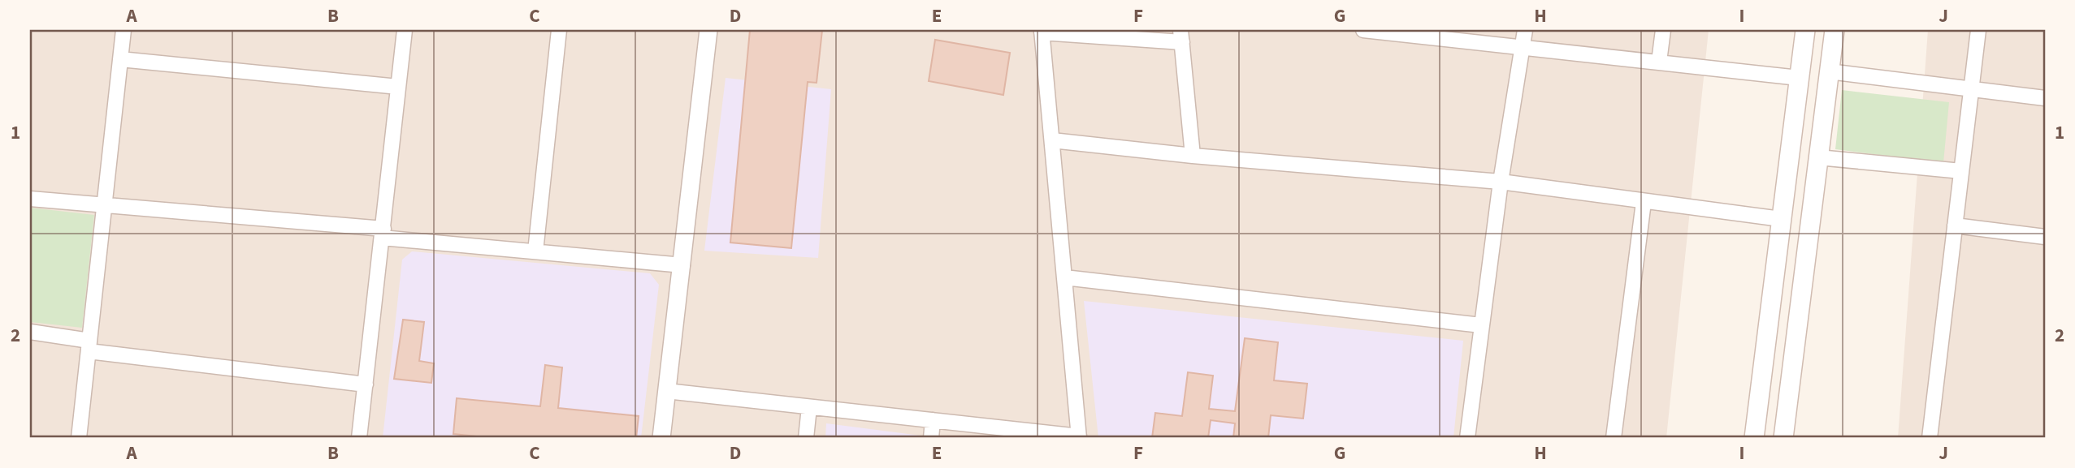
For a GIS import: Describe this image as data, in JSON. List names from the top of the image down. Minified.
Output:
{"grid":{"columns":["A","B","C","D","E","F","G","H","I","J"],"rows":["1","2"]}}
